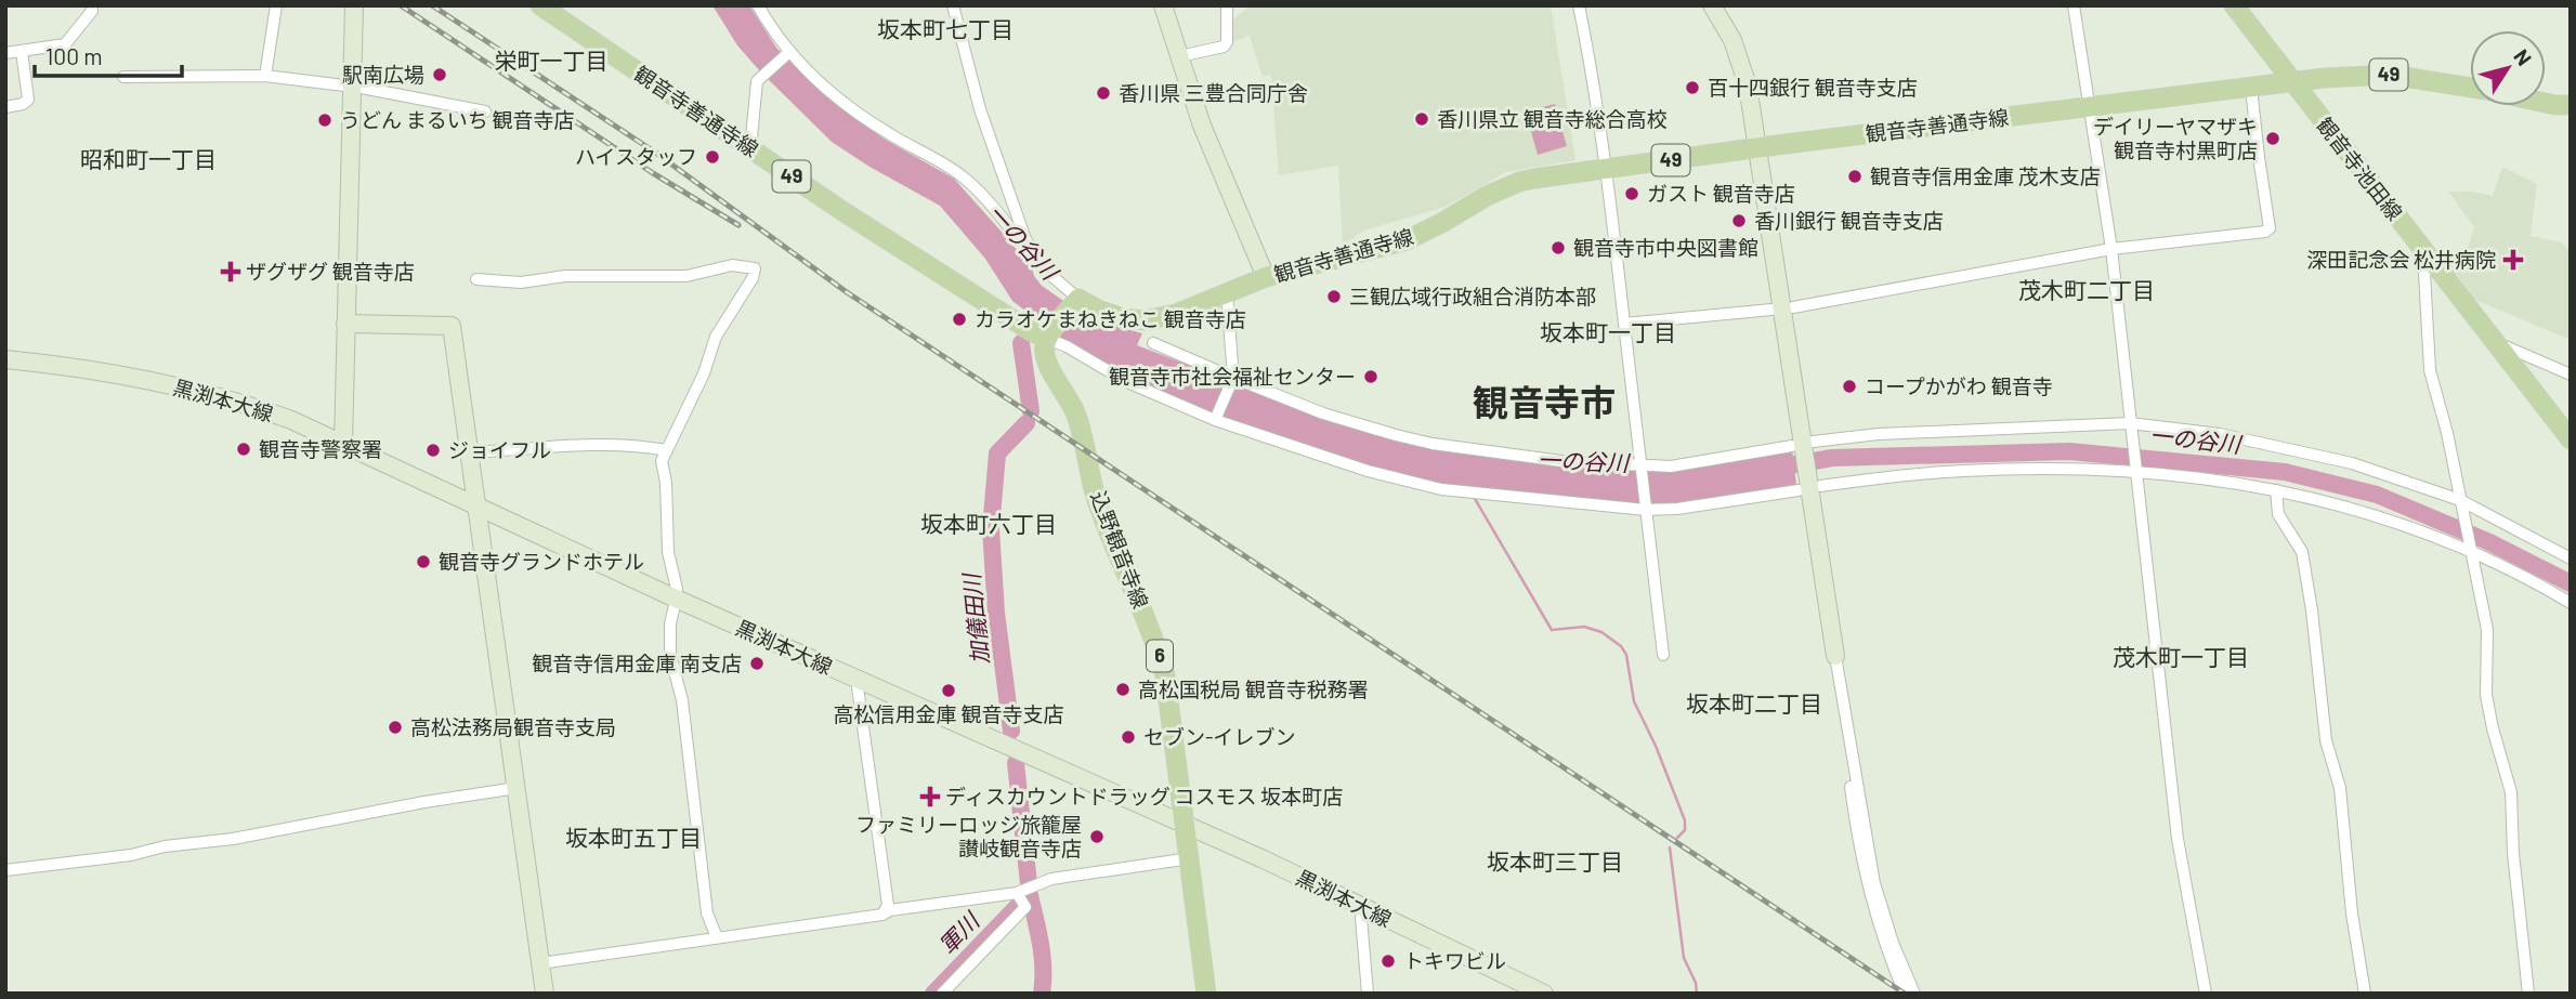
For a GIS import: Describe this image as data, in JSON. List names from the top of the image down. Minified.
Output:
{"streets":{"main road":["49","観音寺善通寺線","観音寺池田線","込野観音寺線","6"],"street":["黒渕本大線"]},"crossings":[["観音寺善通寺線","観音寺池田線"],["観音寺善通寺線","込野観音寺線"],["黒渕本大線","込野観音寺線"]],"districts":["坂本町七丁目","栄町一丁目","昭和町一丁目","茂木町二丁目","坂本町一丁目","観音寺市","坂本町六丁目","茂木町一丁目","坂本町二丁目","坂本町五丁目","坂本町三丁目"],"water":["一の谷川","加儀田川","軍川"],"places":{"other":["駅南広場","百十四銀行 観音寺支店","香川県 三豊合同庁舎","香川県立 観音寺総合高校","うどん まるいち 観音寺店","デイリーヤマザキ 観音寺村黒町店","ハイスタッフ","観音寺信用金庫 茂木支店","ガスト 観音寺店","香川銀行 観音寺支店","観音寺市中央図書館","三観広域行政組合消防本部","カラオケまねきねこ 観音寺店","観音寺市社会福祉センター","コープかがわ 観音寺","観音寺警察署","ジョイフル","観音寺グランドホテル","観音寺信用金庫 南支店","高松国税局 観音寺税務署","高松信用金庫 観音寺支店","高松法務局観音寺支局","セブン-イレブン","ファミリーロッジ旅籠屋 讃岐観音寺店","トキワビル"],"health":["深田記念会 松井病院","ザグザグ 観音寺店","ディスカウントドラッグ コスモス 坂本町店"]},"scale_bar":"100 m","north":"top right"}
